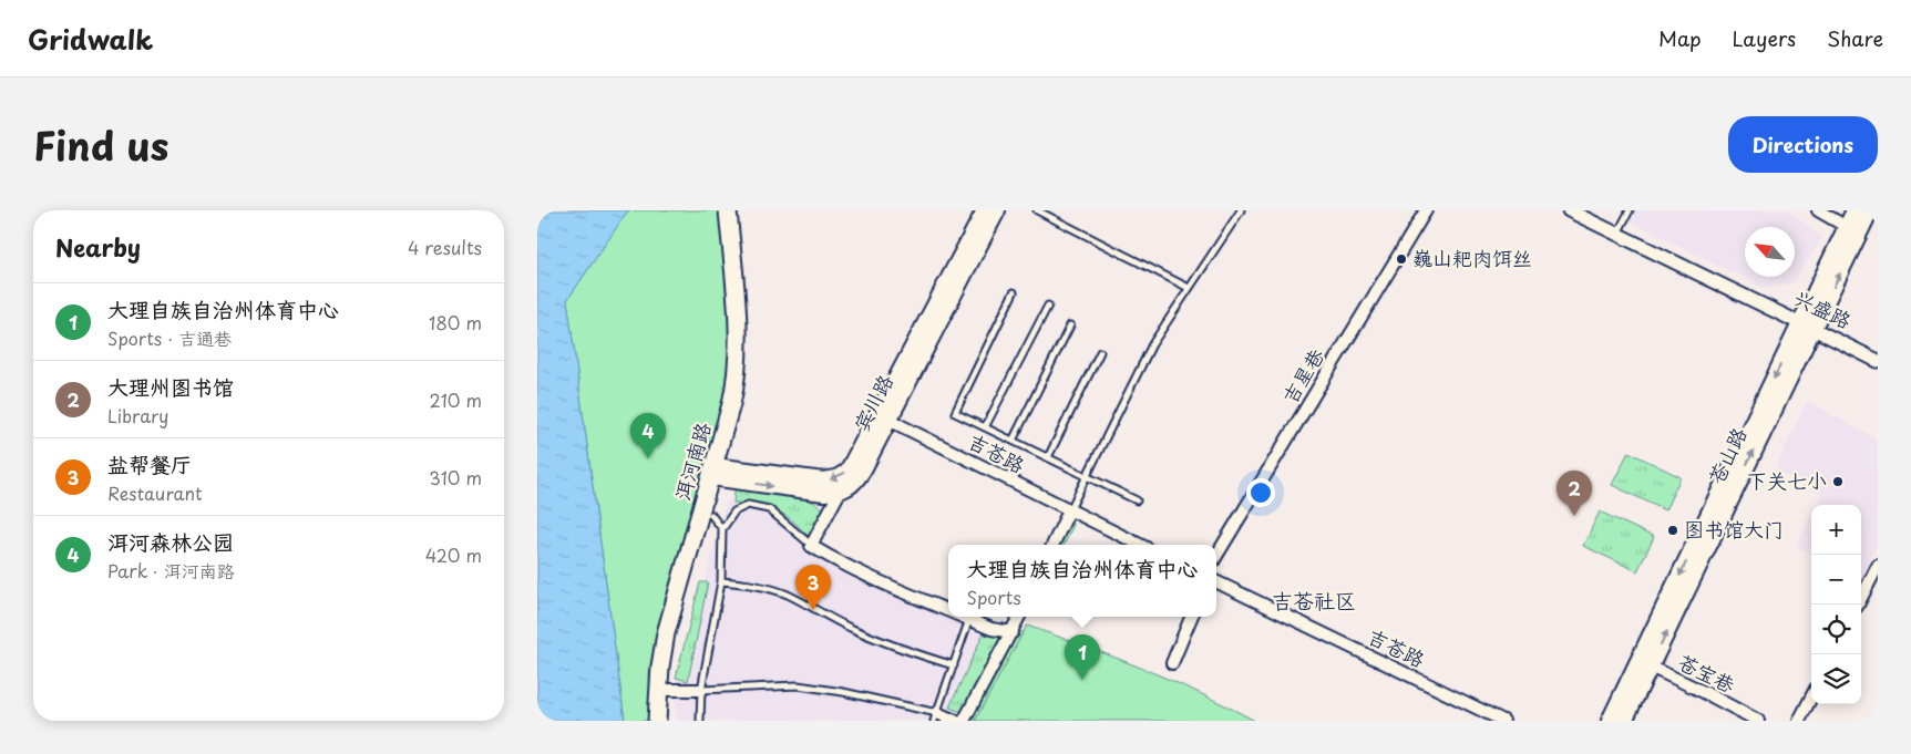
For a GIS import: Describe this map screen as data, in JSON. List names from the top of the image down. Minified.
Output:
{"streets":{"main road":["宾川路","苍山路","洱河南路"],"street":["兴盛路","吉星巷","吉苍路","苍宝巷"]},"crossings":[["兴盛路","苍山路"],["宾川路","吉苍路"],["宾川路","洱河南路"],["苍山路","苍宝巷"]],"districts":["吉苍社区"],"places":["巍山耙肉饵丝","下关七小","图书馆大门"],"north":"top left","page":{"header":"Gridwalk","nav":["Map","Layers","Share"],"title":"Find us","buttons":"Directions","heading":["Nearby","4 results"],"list":[{"mark":"1","name":"大理自族自治州体育中心","note":"Sports · 吉通巷","value":"180 m"},{"mark":"2","name":"大理州图书馆","note":"Library","value":"210 m"},{"mark":"3","name":"盐帮餐厅","note":"Restaurant","value":"310 m"},{"mark":"4","name":"洱河森林公园","note":"Park · 洱河南路","value":"420 m"}],"pins":["4","2","3","1"],"map_buttons":["+","−"],"popup":["大理自族自治州体育中心","Sports"]}}
